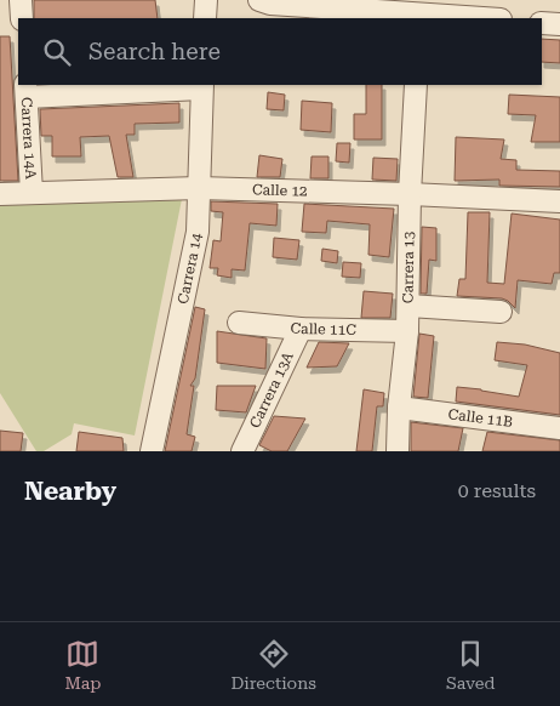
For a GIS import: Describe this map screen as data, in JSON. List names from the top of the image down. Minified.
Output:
{"streets":{"street":["Carrera 14A","Calle 12","Carrera 13","Carrera 14","Calle 11C","Carrera 13A","Calle 11B"]},"crossings":[["Carrera 14A","Calle 12"],["Calle 12","Carrera 13"],["Calle 12","Carrera 14"],["Carrera 13","Calle 11C"],["Carrera 13","Calle 11B"],["Calle 11C","Carrera 13A"]],"page":{"search":"Search here","heading":["Nearby","0 results"],"nav":["Map","Directions","Saved"]}}
